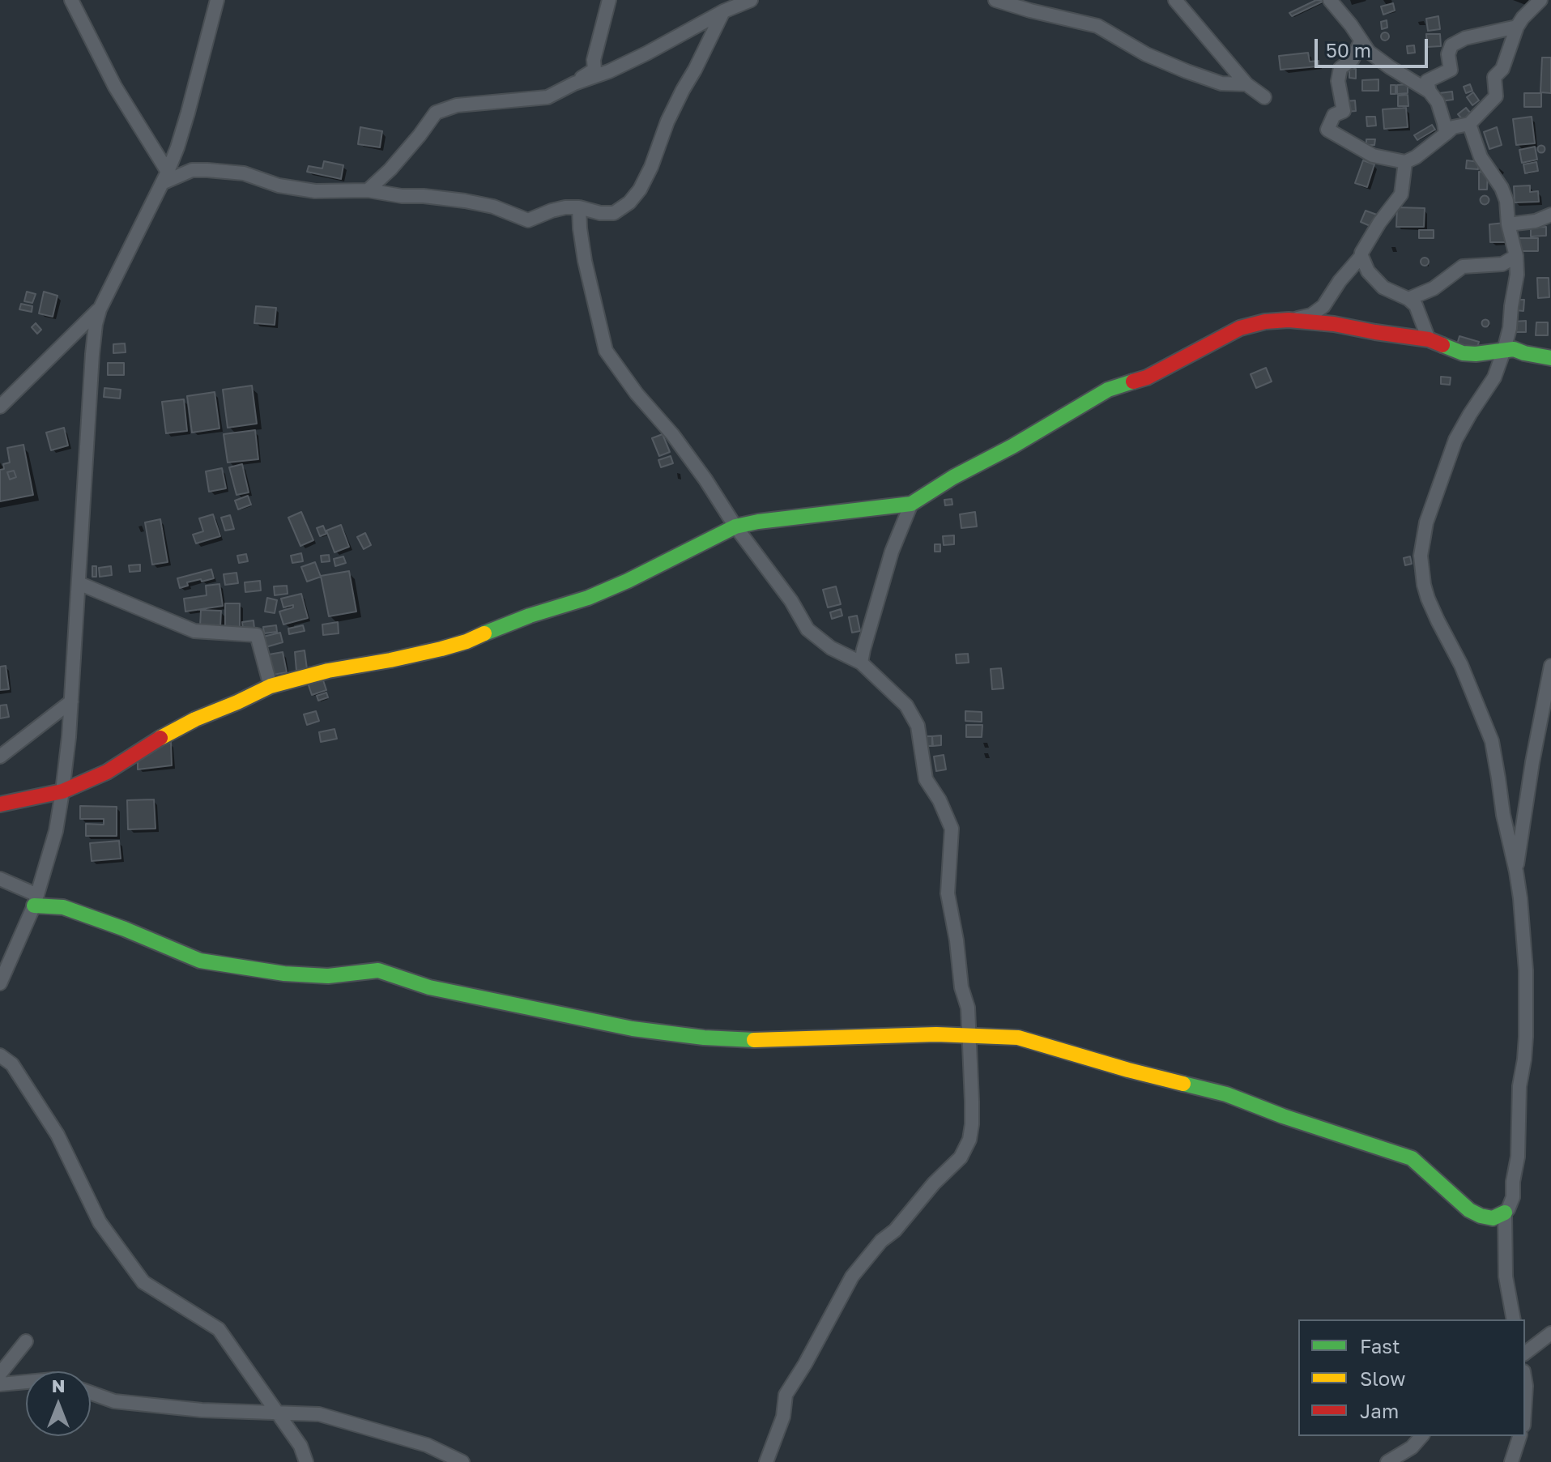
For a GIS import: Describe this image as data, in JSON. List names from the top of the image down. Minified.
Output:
{"legend":["Fast","Slow","Jam"],"scale_bar":"50 m","north":"top"}
